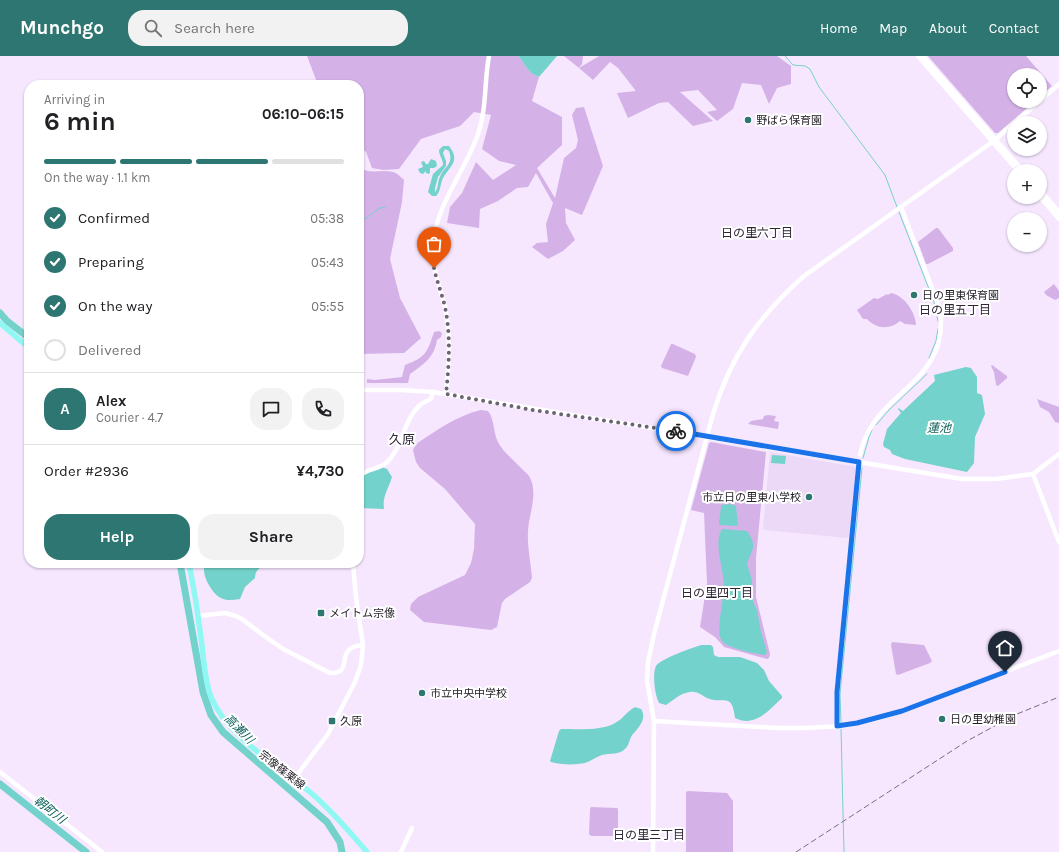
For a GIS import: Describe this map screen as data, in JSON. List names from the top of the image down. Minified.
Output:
{"streets":{"main road":["宗像篠栗線"]},"districts":["日の里六丁目","日の里五丁目","久原","日の里四丁目","日の里三丁目"],"water":["蓮池","高瀬川","朝町川"],"places":{"other":["野ばら保育園","日の里東保育園","市立日の里東小学校","市立中央中学校","日の里幼稚園"],"transit":["メイトム宗像","久原"]},"page":{"header":"Munchgo","search":"Search here","nav":["Home","Map","About","Contact"],"map_buttons":["+","−"],"heading":["6 min","Arriving in","06:10–06:15"],"panel":["Alex","Courier · 4.7","Order #2936","¥4,730"],"bar":"On the way · 1.1 km","list":[["Confirmed","05:38"],["Preparing","05:43"],["On the way","05:55"],"Delivered"],"round":"A","buttons":["Help","Share"]}}
